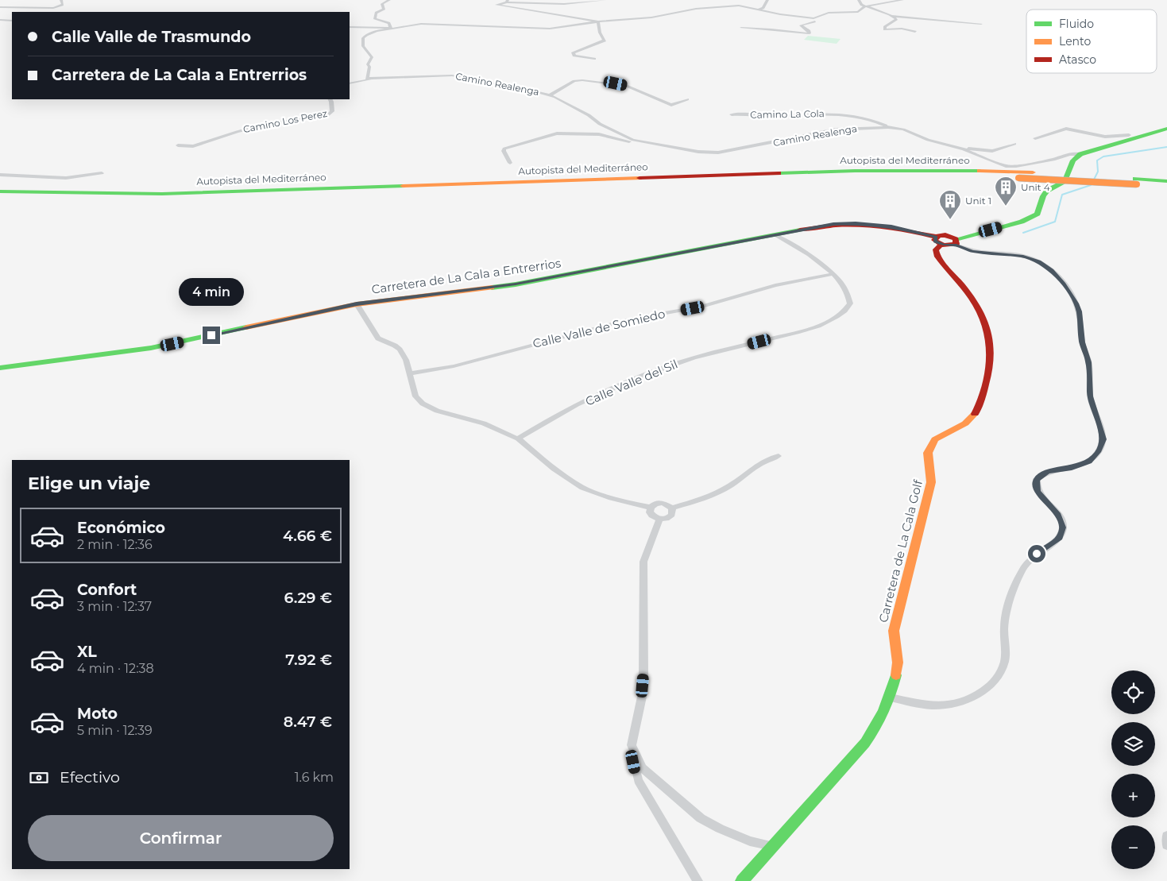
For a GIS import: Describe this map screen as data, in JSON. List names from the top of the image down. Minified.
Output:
{"streets":{"main road":["Autopista del Mediterráneo","Carretera de La Cala a Entrerrios","Carretera de La Cala Golf"],"street":["Camino Realenga","Camino La Cola","Camino Los Perez","Calle Valle de Somiedo","Calle Valle del Sil"]},"crossings":[["Camino Realenga","Camino La Cola"],["Carretera de La Cala a Entrerrios","Calle Valle del Sil"],["Calle Valle de Somiedo","Calle Valle del Sil"]],"places":{"building":["Unit 4","Unit 1"]},"legend":["Fluido","Lento","Atasco"],"page":{"banner":["Calle Valle de Trasmundo","Carretera de La Cala a Entrerrios"],"bubble":"4 min","heading":"Elige un viaje","list":[{"name":"Económico","note":"2 min · 12:36","value":"4.66 €"},{"name":"Confort","note":"3 min · 12:37","value":"6.29 €"},{"name":"XL","note":"4 min · 12:38","value":"7.92 €"},{"name":"Moto","note":"5 min · 12:39","value":"8.47 €"}],"map_buttons":["+","−"],"pay":["Efectivo","1.6 km"],"buttons":"Confirmar"}}
